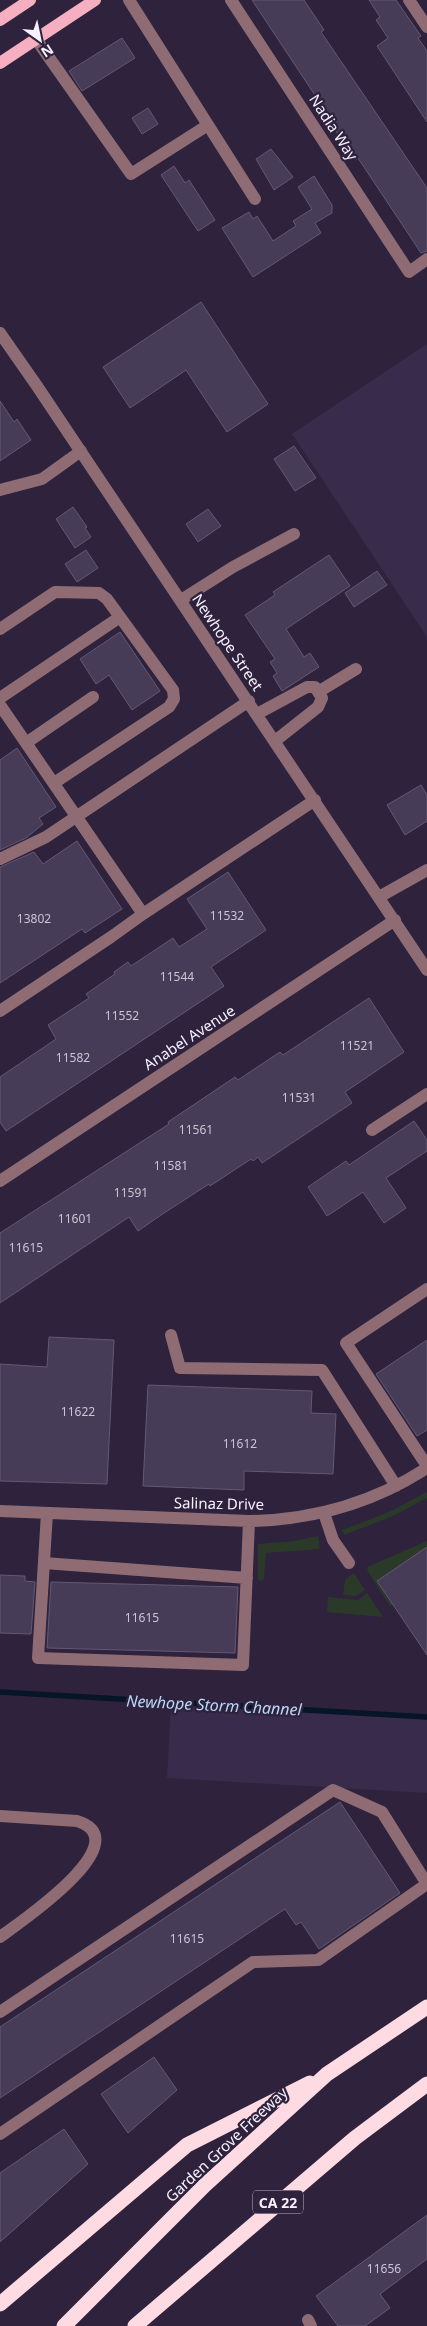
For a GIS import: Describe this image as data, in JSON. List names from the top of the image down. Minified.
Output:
{"streets":{"highway":["Garden Grove Freeway","CA 22"],"street":["Nadia Way","Newhope Street","Anabel Avenue","Salinaz Drive"]},"crossings":[["Newhope Street","Anabel Avenue"]],"water":["Newhope Storm Channel"],"house_numbers":["11532","13802","11544","11552","11521","11582","11531","11561","11581","11591","11601","11615","11622","11612","11615","11615","11656"],"north":"bottom right"}
